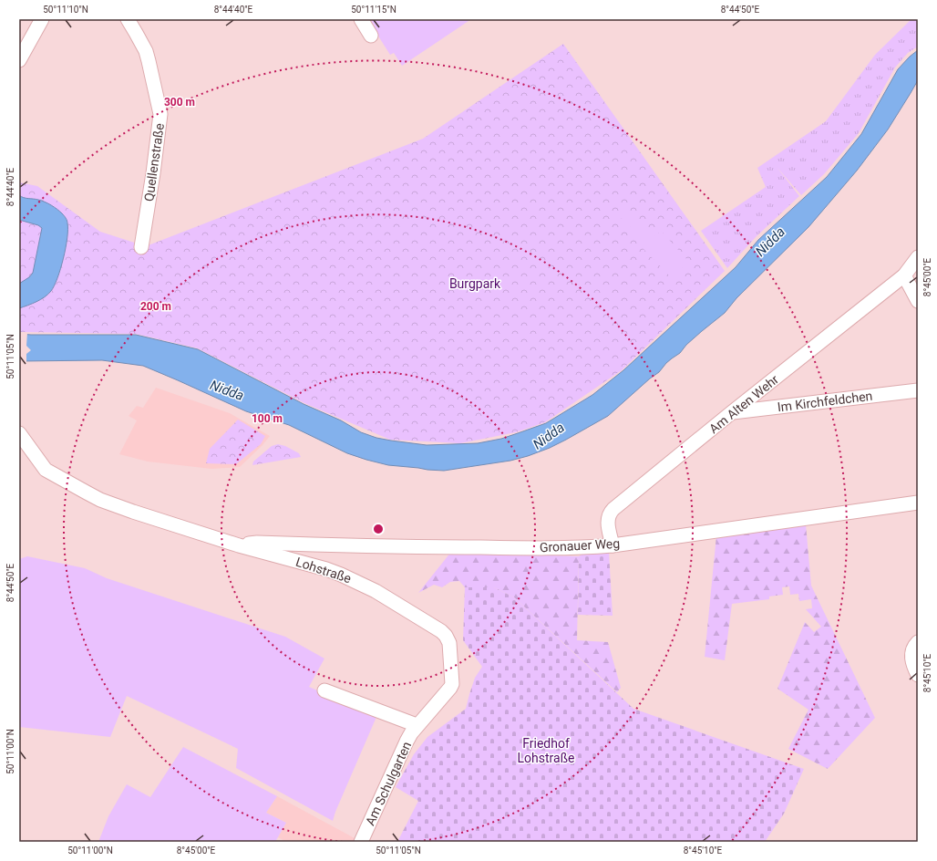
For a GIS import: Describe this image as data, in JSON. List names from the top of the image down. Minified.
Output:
{"streets":{"street":["Quellenstraße","Im Kirchfeldchen","Am Alten Wehr","Gronauer Weg","Lohstraße","Am Schulgarten"]},"crossings":[["Im Kirchfeldchen","Am Alten Wehr"],["Am Alten Wehr","Gronauer Weg"],["Gronauer Weg","Lohstraße"],["Lohstraße","Am Schulgarten"]],"water":["Nidda"],"parks":["Burgpark","Friedhof Lohstraße"],"coordinates":["50°11'10\"N","8°44'40\"E","50°11'15\"N","8°44'50\"E","8°45'00\"E","50°11'05\"N","8°45'10\"E","50°11'00\"N"],"rings":["300 m","200 m","100 m"]}
